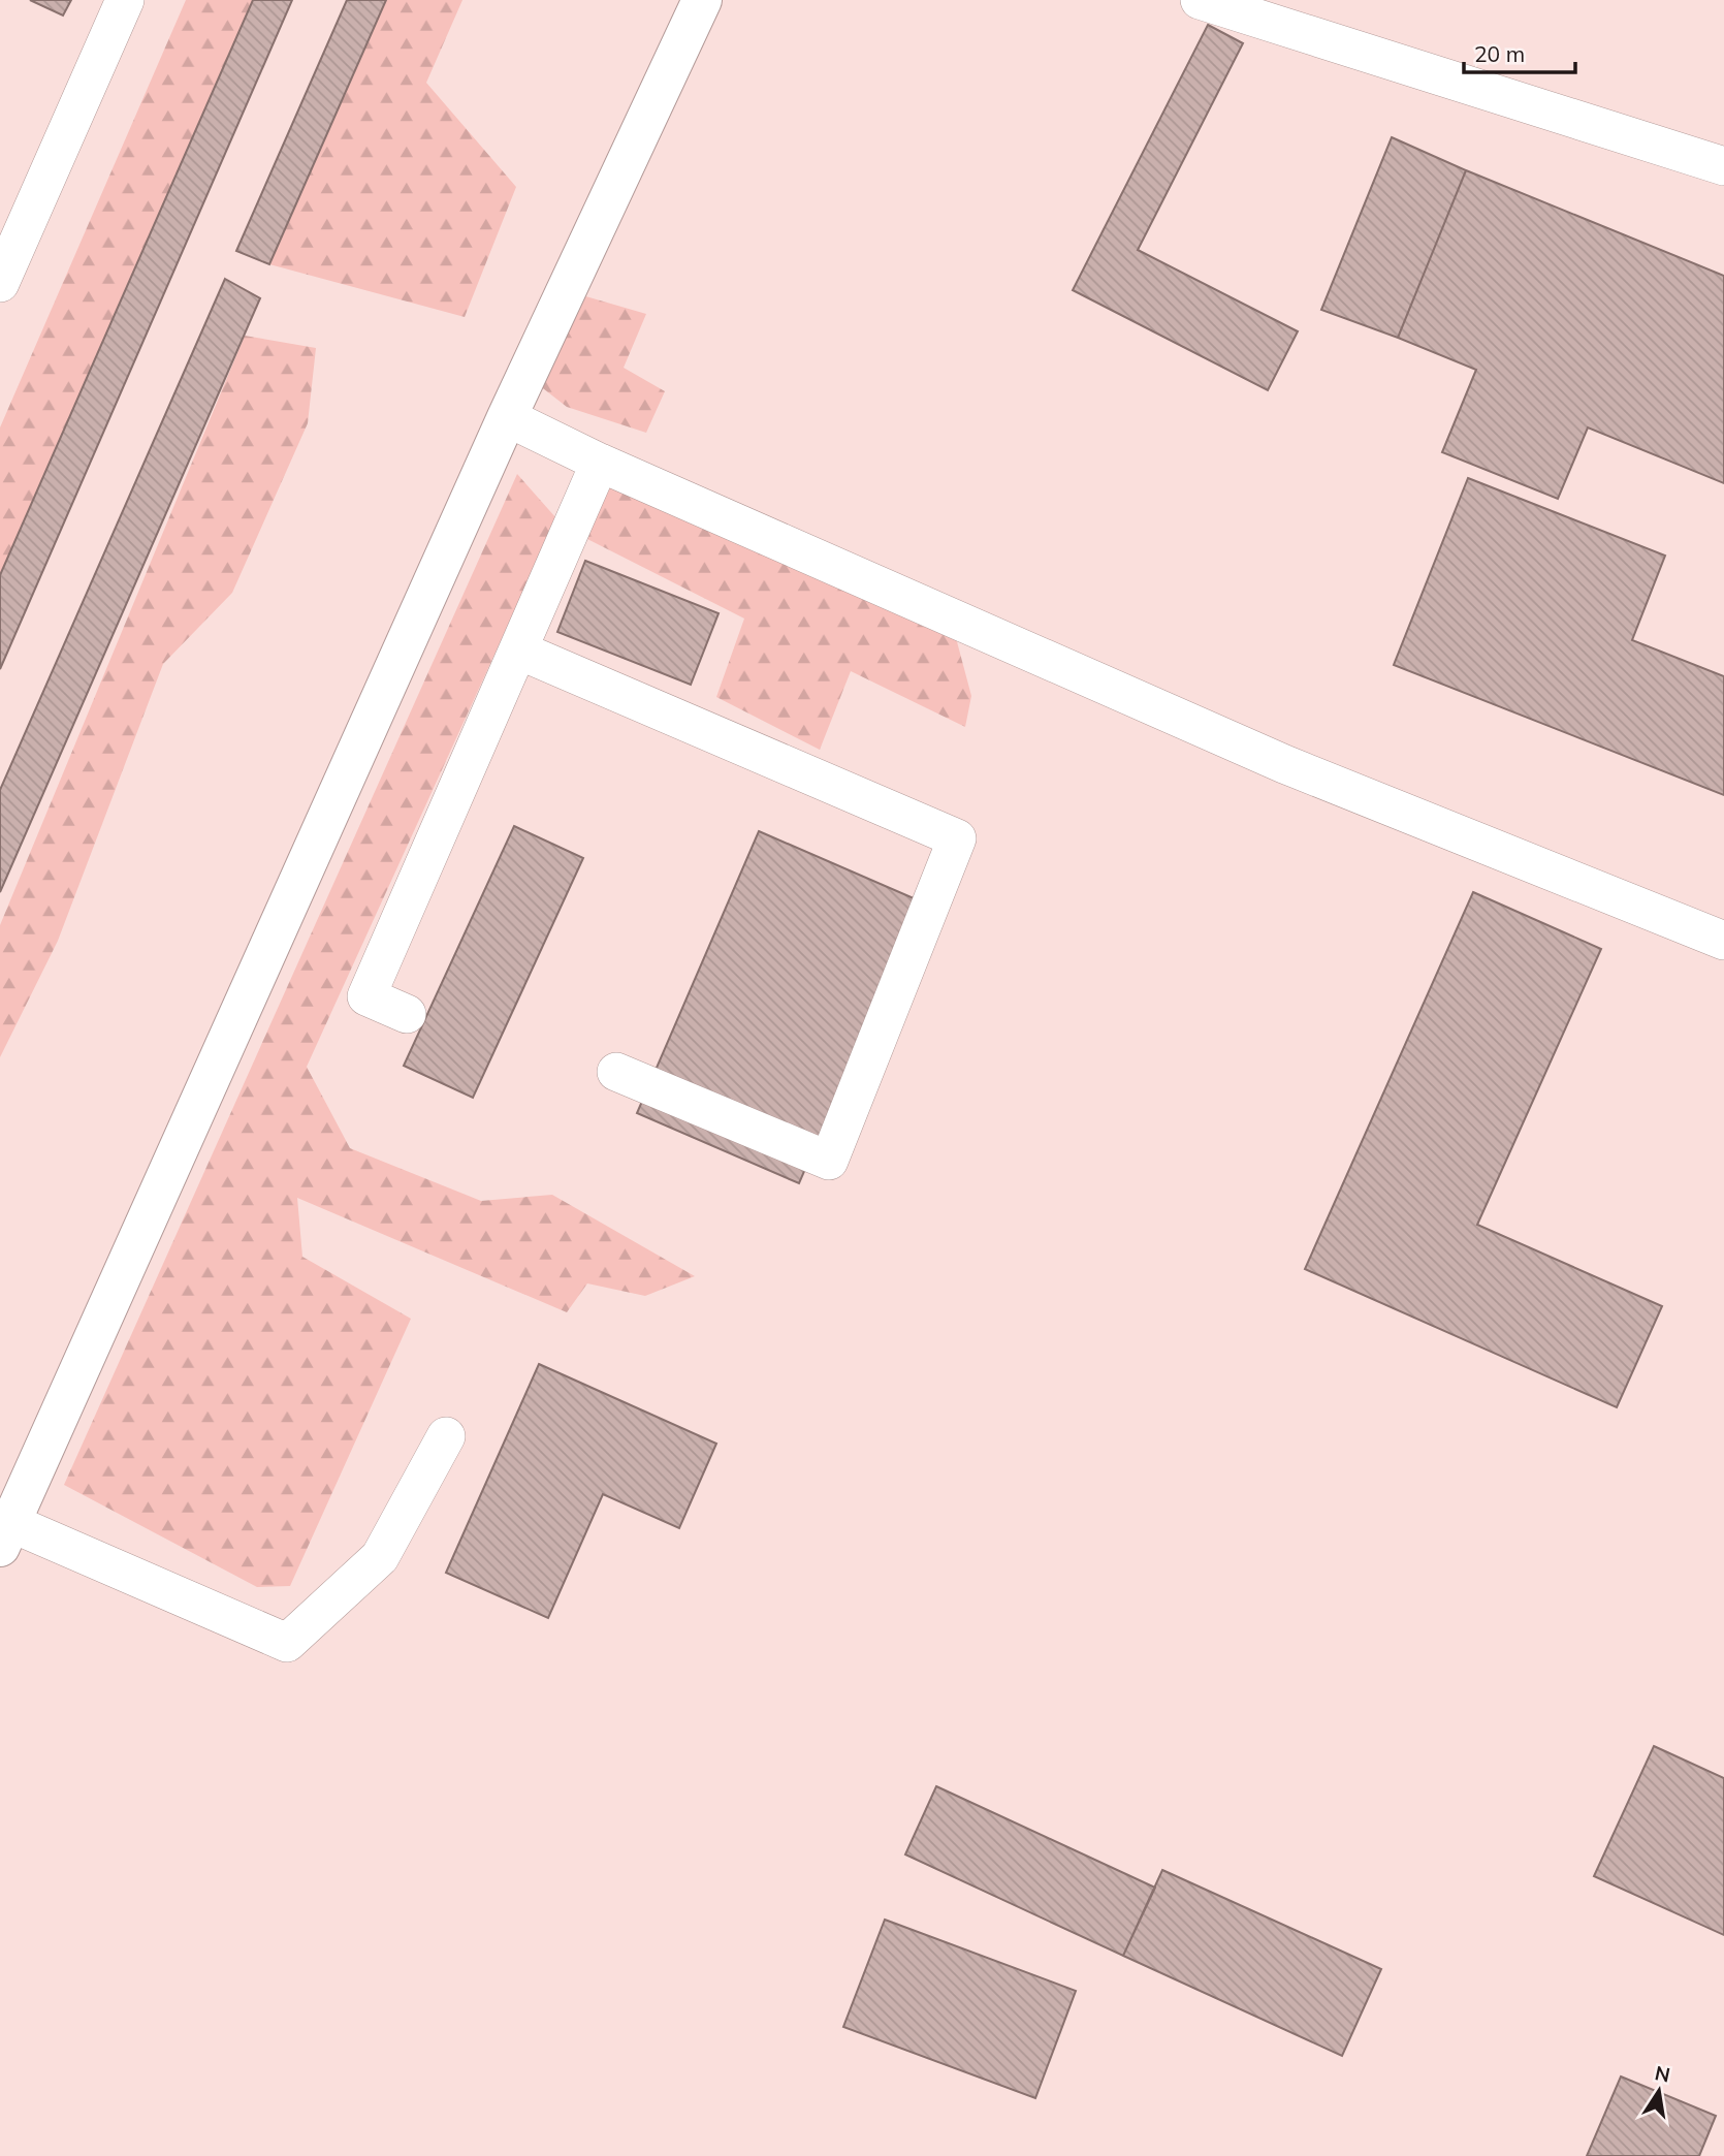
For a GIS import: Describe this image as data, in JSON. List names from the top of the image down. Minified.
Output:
{"scale_bar":"20 m","north":"top"}
